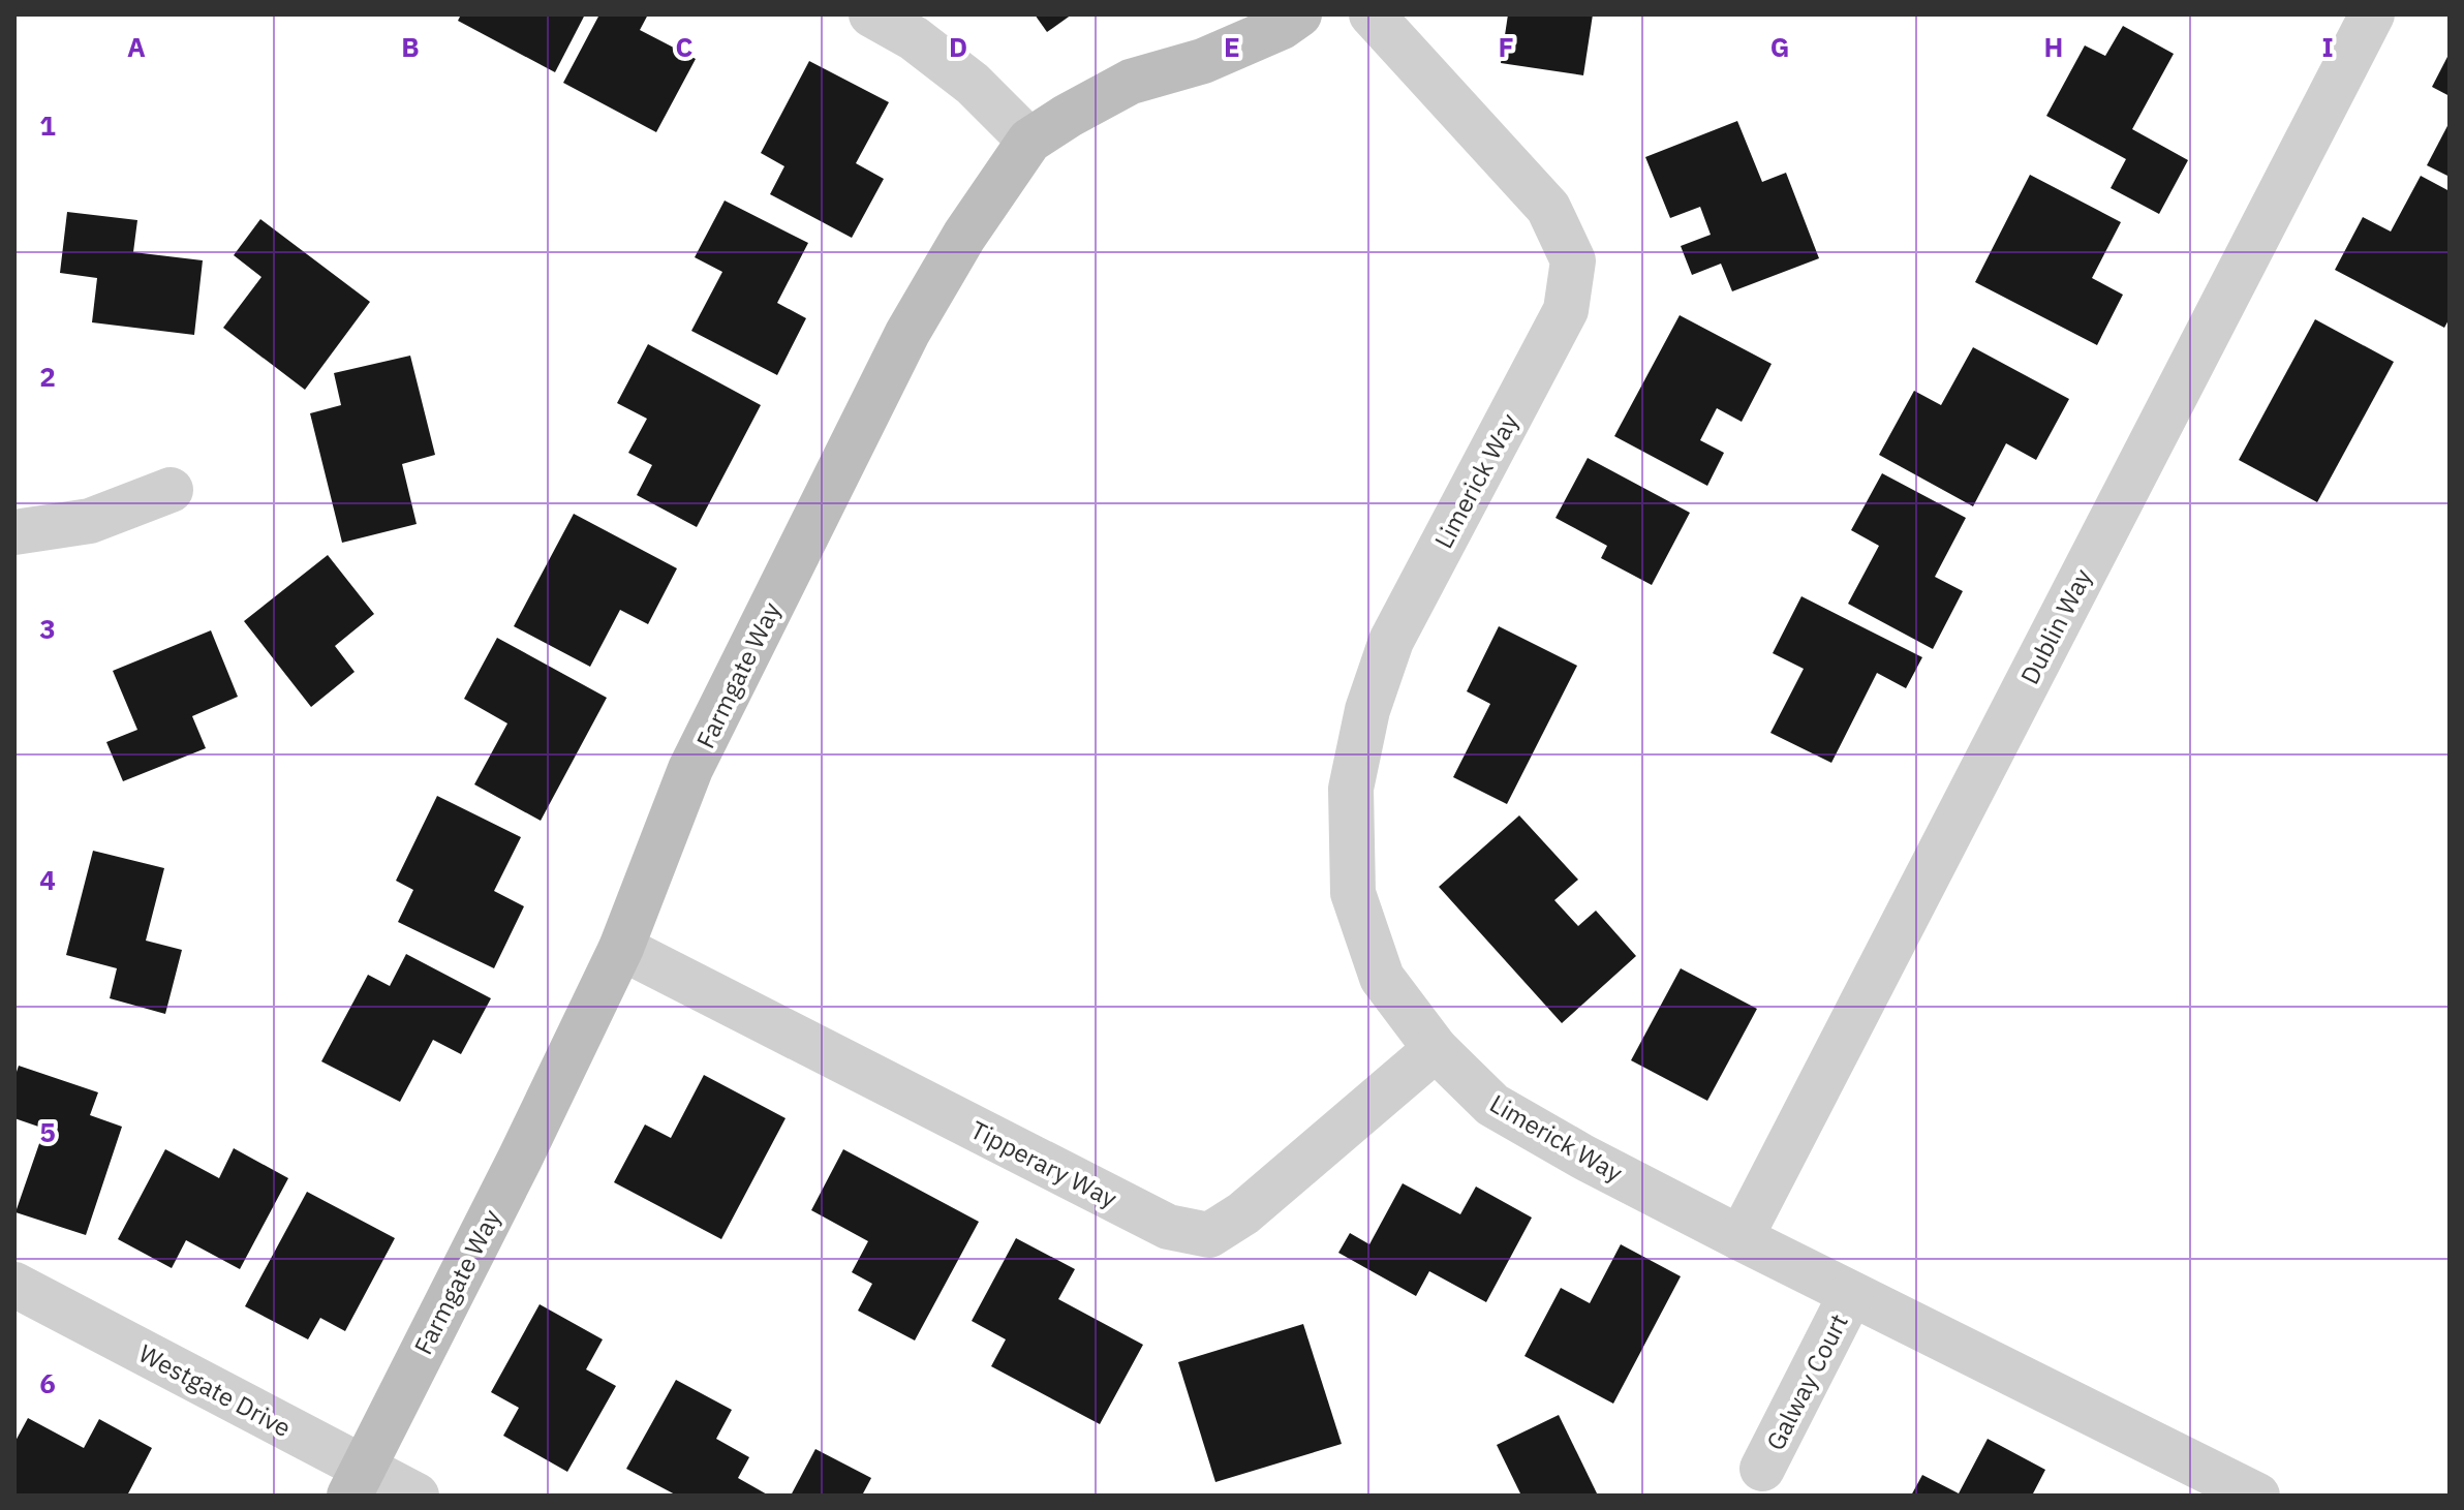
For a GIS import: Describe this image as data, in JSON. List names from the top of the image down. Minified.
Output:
{"streets":{"street":["Limerick Way","Dublin Way","Farmgate Way","Tipperary Way","Galway Court","Westgate Drive"]},"crossings":[["Limerick Way","Dublin Way"],["Limerick Way","Tipperary Way"],["Limerick Way","Galway Court"],["Farmgate Way","Tipperary Way"],["Farmgate Way","Westgate Drive"]],"grid":{"columns":["A","B","C","D","E","F","G","H","I"],"rows":["1","2","3","4","5","6"]}}
